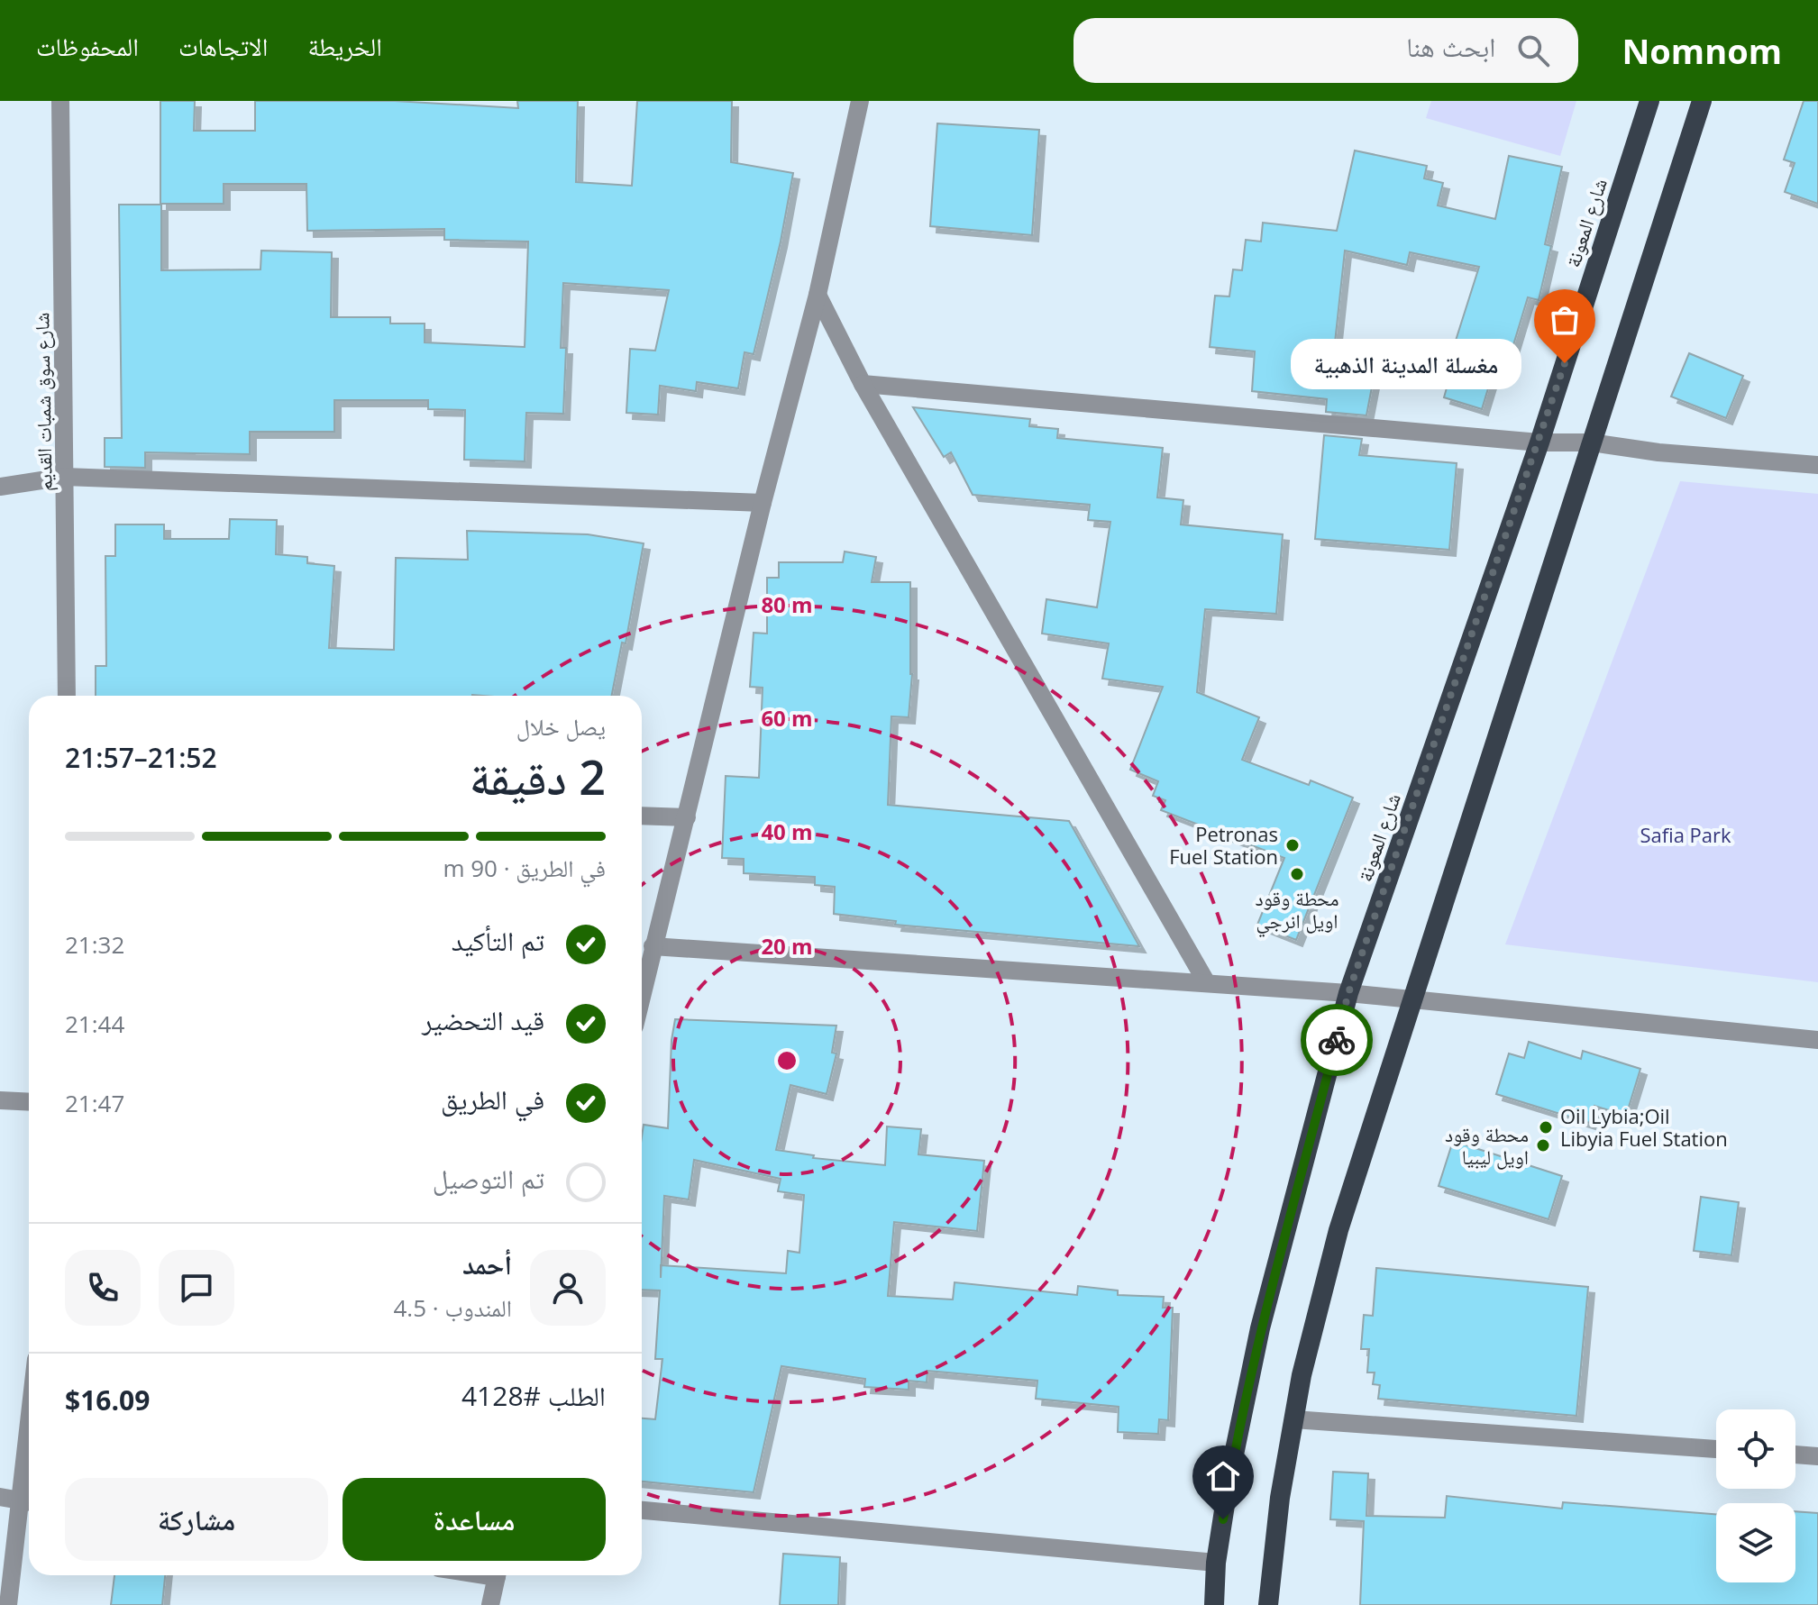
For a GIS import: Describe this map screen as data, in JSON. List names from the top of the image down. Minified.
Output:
{"streets":{"highway":["شارع المعونة"],"street":["شارع سوق شمبات القديم"]},"parks":["Safia Park"],"places":["مغسلة المدينة الذهبية","Petronas Fuel Station","محطة وقود اويل انرجي","Oil Lybia;Oil Libyia Fuel Station","محطة وقود اويل ليبيا"],"page":{"header":"Nomnom","search":"ابحث هنا","nav":["الخريطة","الاتجاهات","المحفوظات"],"bubble":"مغسلة المدينة الذهبية","heading":["2 دقيقة","يصل خلال","21:52–21:57"],"panel":["أحمد","المندوب · 4.5","الطلب #4128","$16.09"],"bar":"في الطريق · 90 m","list":[["تم التأكيد","21:32"],["قيد التحضير","21:44"],["في الطريق","21:47"],"تم التوصيل"],"buttons":["مساعدة","مشاركة"]},"rings":["80 m","60 m","40 m","20 m"]}
